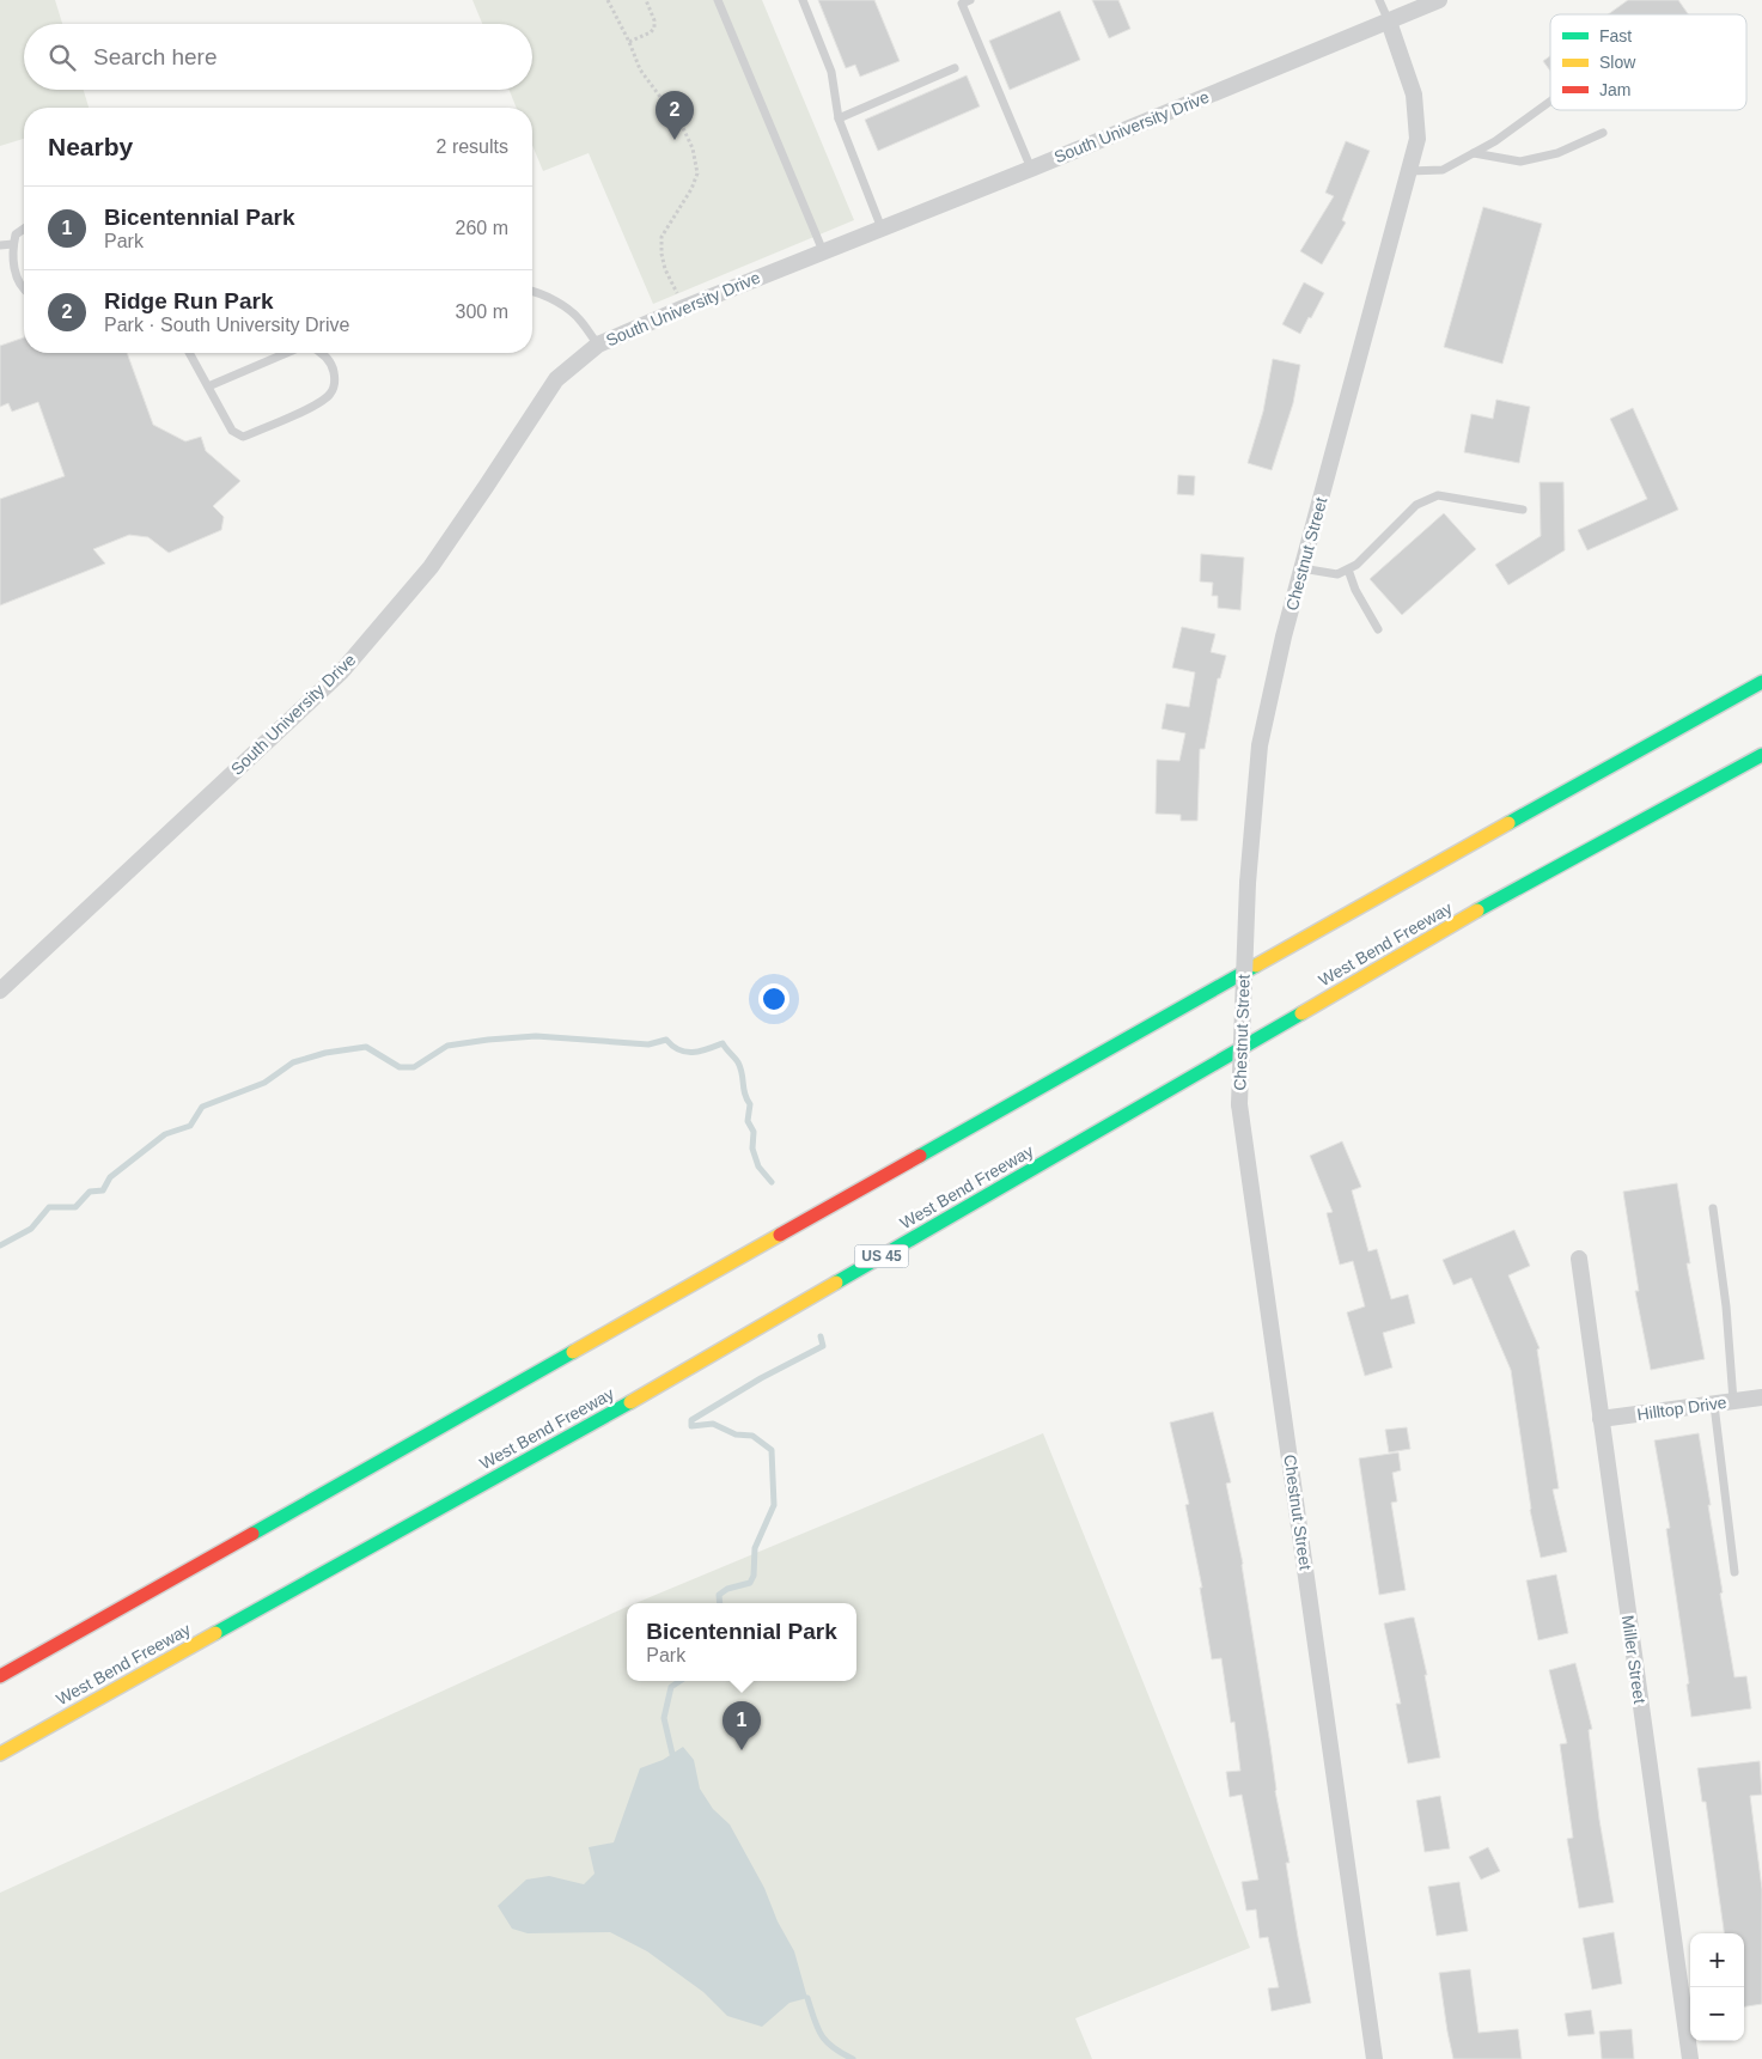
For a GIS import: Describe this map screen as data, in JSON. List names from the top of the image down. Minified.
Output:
{"streets":{"highway":["West Bend Freeway","US 45"],"street":["South University Drive","Chestnut Street","Hilltop Drive","Miller Street"]},"crossings":[["South University Drive","Chestnut Street"],["Hilltop Drive","Miller Street"]],"legend":["Fast","Slow","Jam"],"page":{"search":"Search here","pins":["2","1"],"heading":["Nearby","2 results"],"list":[{"mark":"1","name":"Bicentennial Park","note":"Park","value":"260 m"},{"mark":"2","name":"Ridge Run Park","note":"Park · South University Drive","value":"300 m"}],"popup":["Bicentennial Park","Park"],"map_buttons":["+","−"]}}
